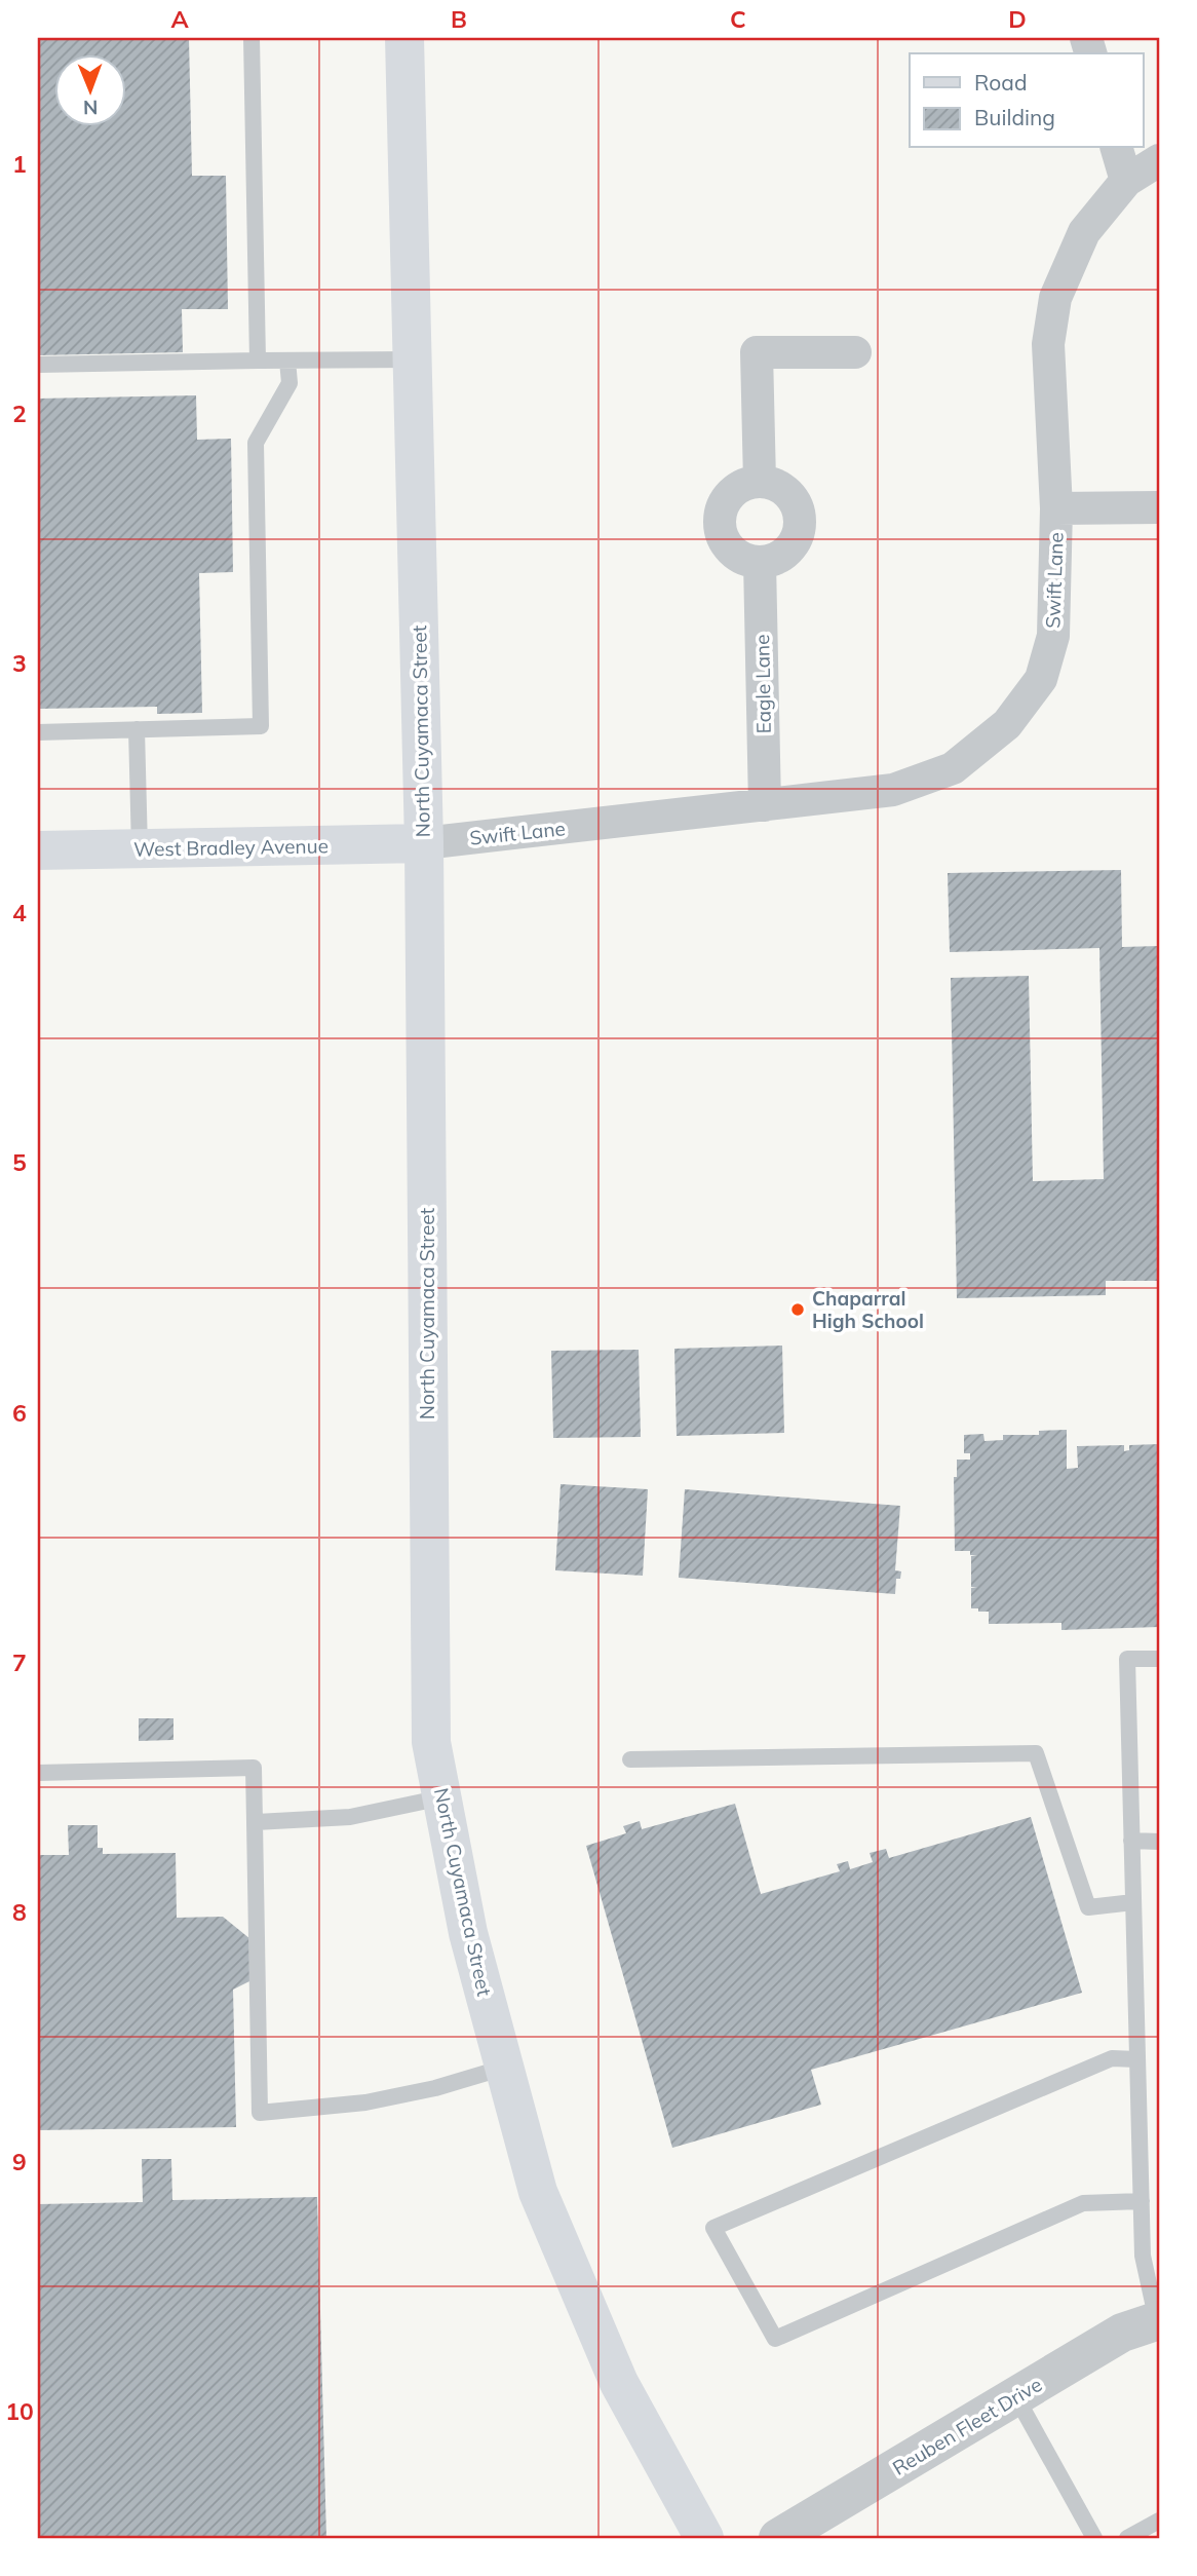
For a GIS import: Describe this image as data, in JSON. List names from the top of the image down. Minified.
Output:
{"streets":{"main road":["North Cuyamaca Street","West Bradley Avenue"],"street":["Swift Lane","Eagle Lane","Reuben Fleet Drive"]},"crossings":[["Swift Lane","Eagle Lane"],["Swift Lane","North Cuyamaca Street"],["Swift Lane","West Bradley Avenue"],["North Cuyamaca Street","West Bradley Avenue"]],"places":["Chaparral High School"],"legend":["Road","Building"],"north":"bottom","grid":{"columns":["A","B","C","D"],"rows":["1","2","3","4","5","6","7","8","9","10"]}}
